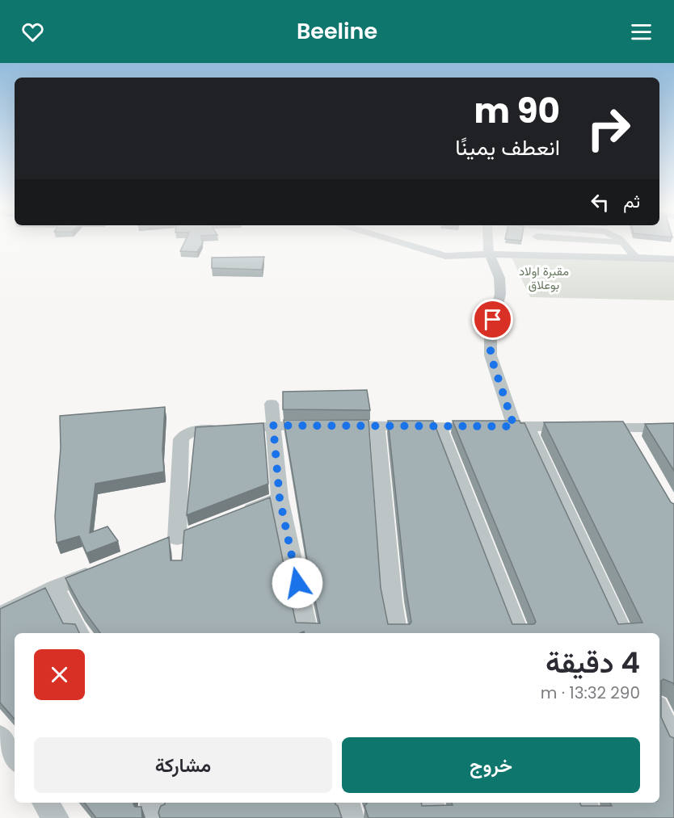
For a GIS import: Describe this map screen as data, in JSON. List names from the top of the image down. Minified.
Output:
{"parks":["مقبرة اولاد بوعلاق"],"page":{"header":"Beeline","turn":["90 m","انعطف يمينًا"],"then":"ثم","heading":["4 دقيقة","290 m · 13:32"],"buttons":["خروج","مشاركة"]}}
